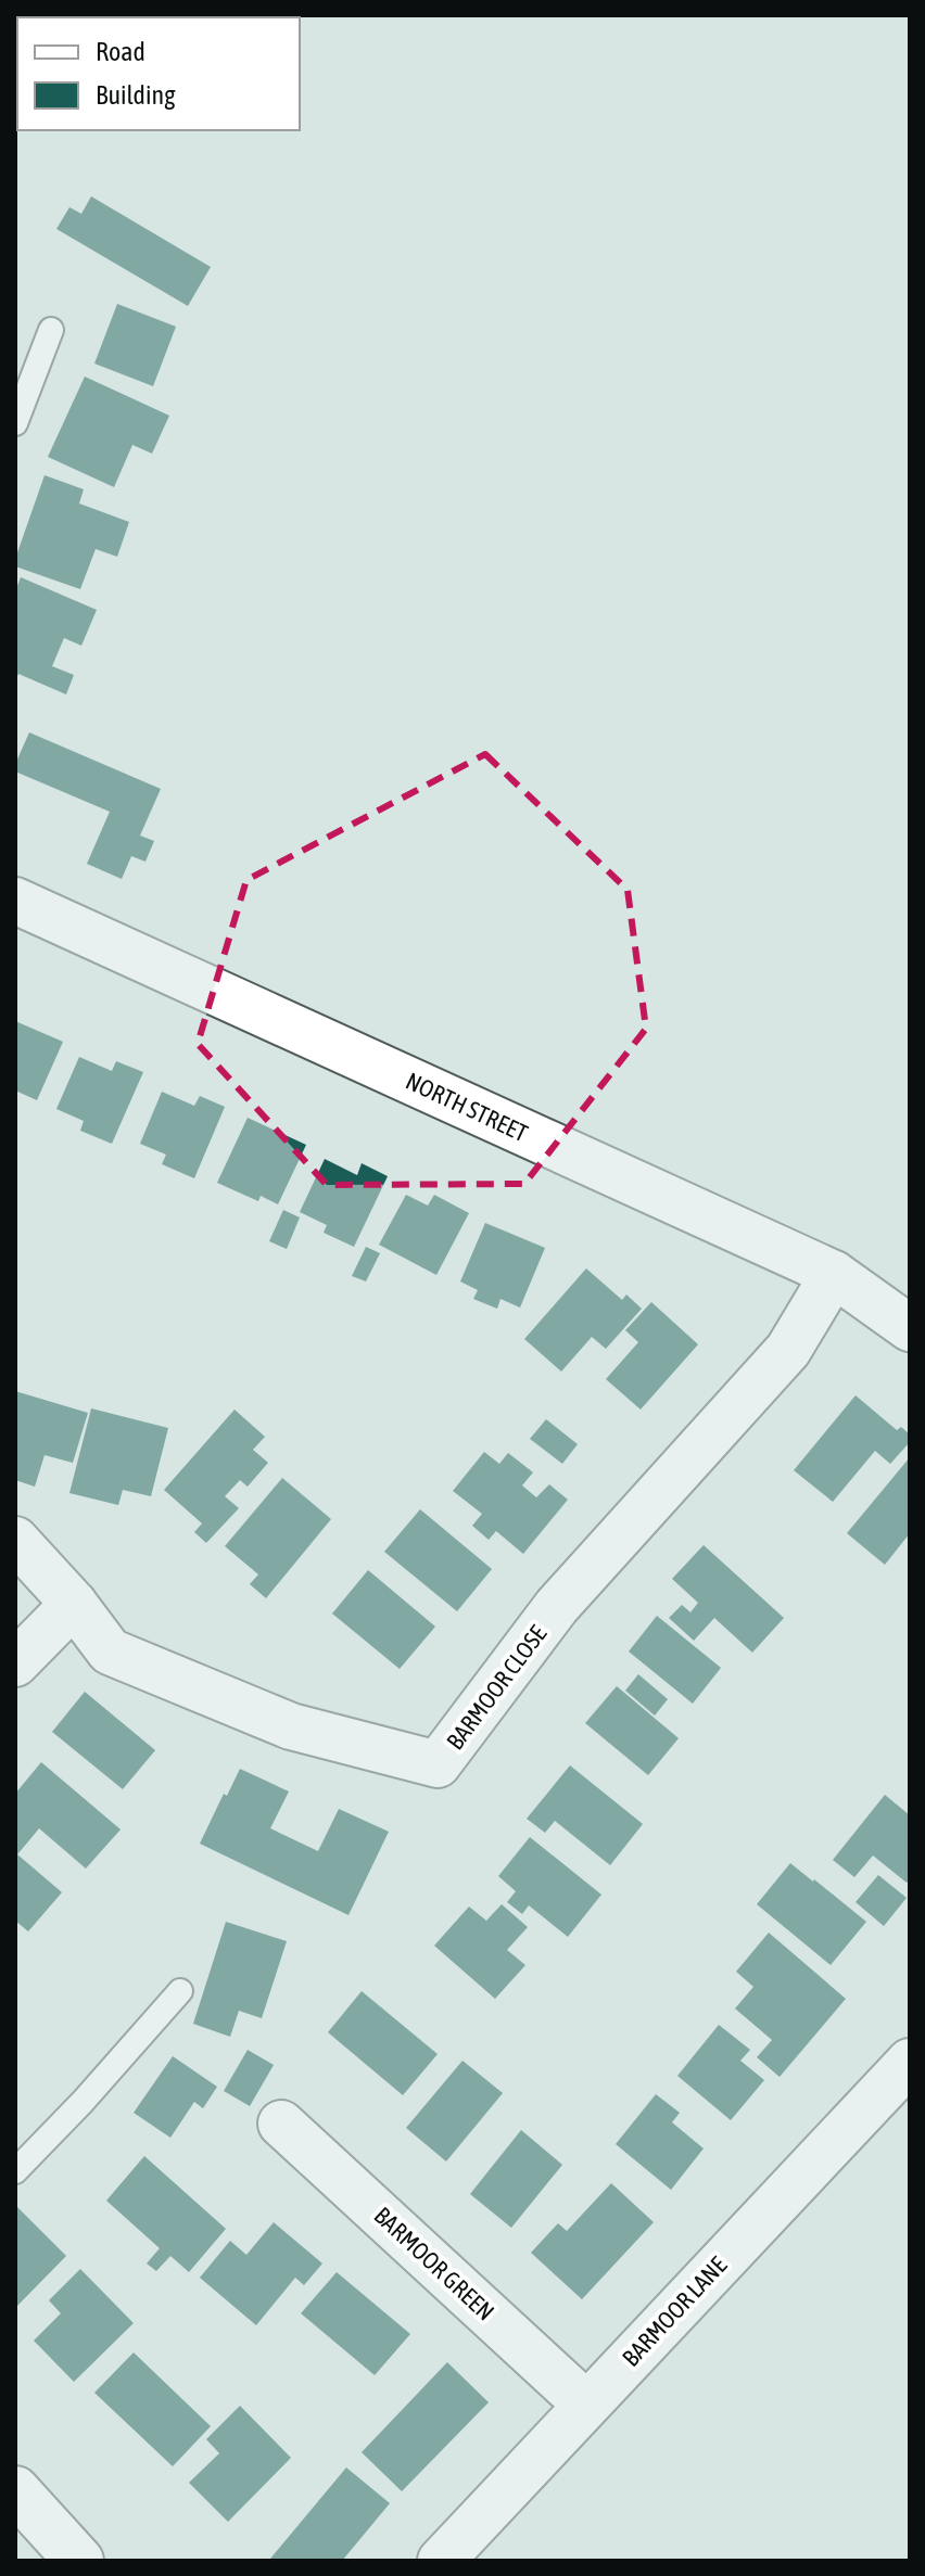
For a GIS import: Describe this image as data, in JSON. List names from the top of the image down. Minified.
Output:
{"streets":{"street":["NORTH STREET","BARMOOR CLOSE","BARMOOR GREEN","BARMOOR LANE"]},"crossings":[["NORTH STREET","BARMOOR CLOSE"],["BARMOOR GREEN","BARMOOR LANE"]],"legend":["Road","Building"]}
